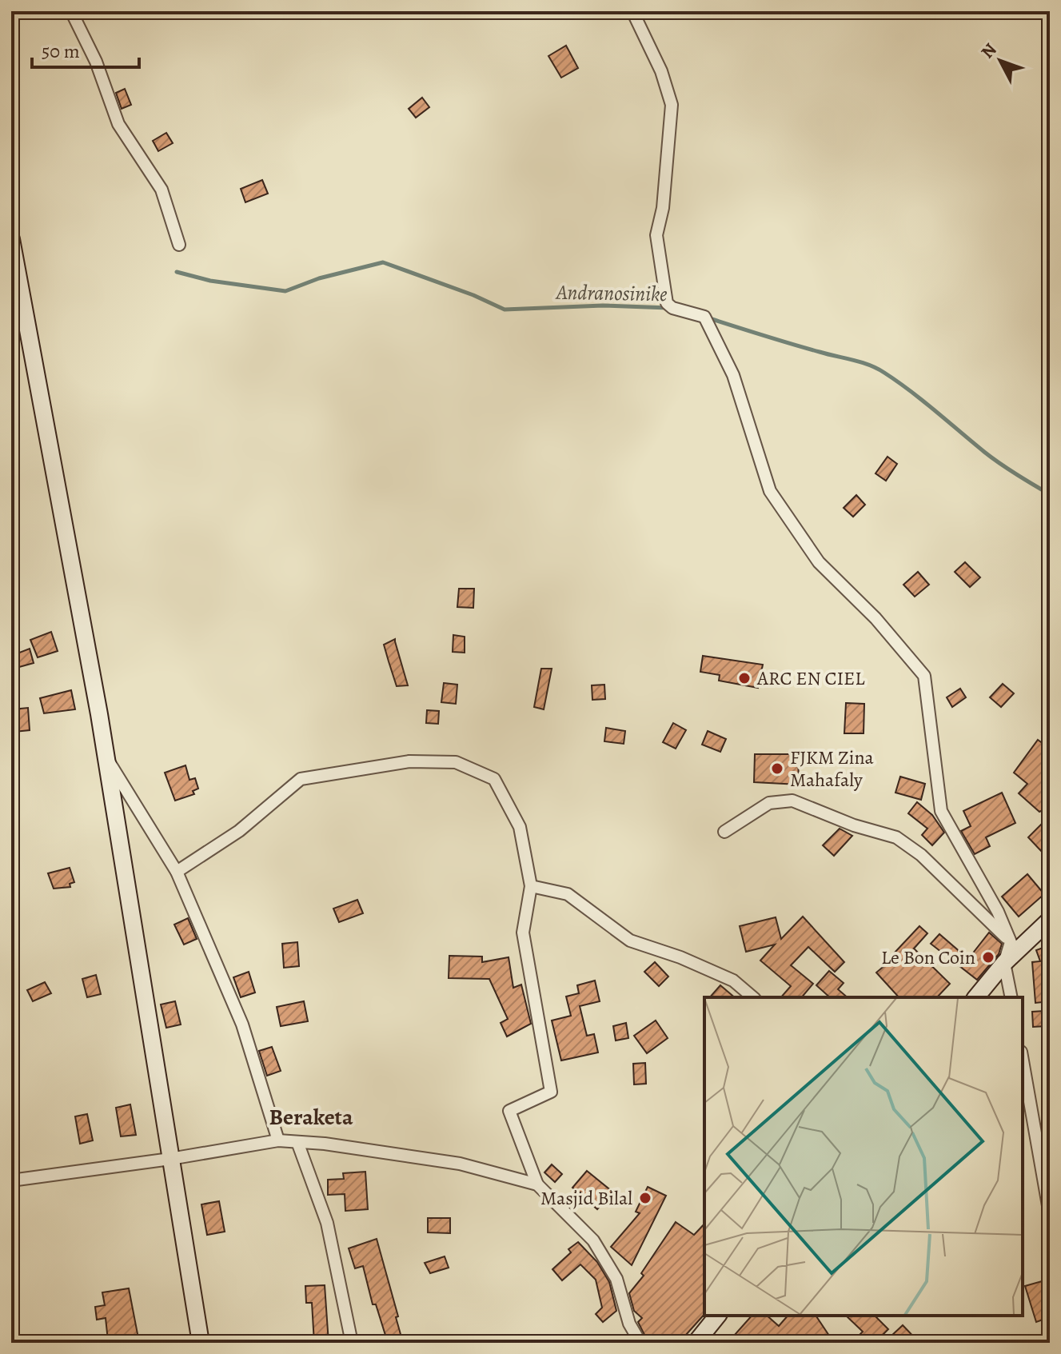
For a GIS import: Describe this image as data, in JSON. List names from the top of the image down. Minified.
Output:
{"districts":["Beraketa"],"water":["Andranosinike"],"places":["ARC EN CIEL","FJKM Zina Mahafaly","Le Bon Coin","Masjid Bilal"],"scale_bar":"50 m","north":"top left"}
